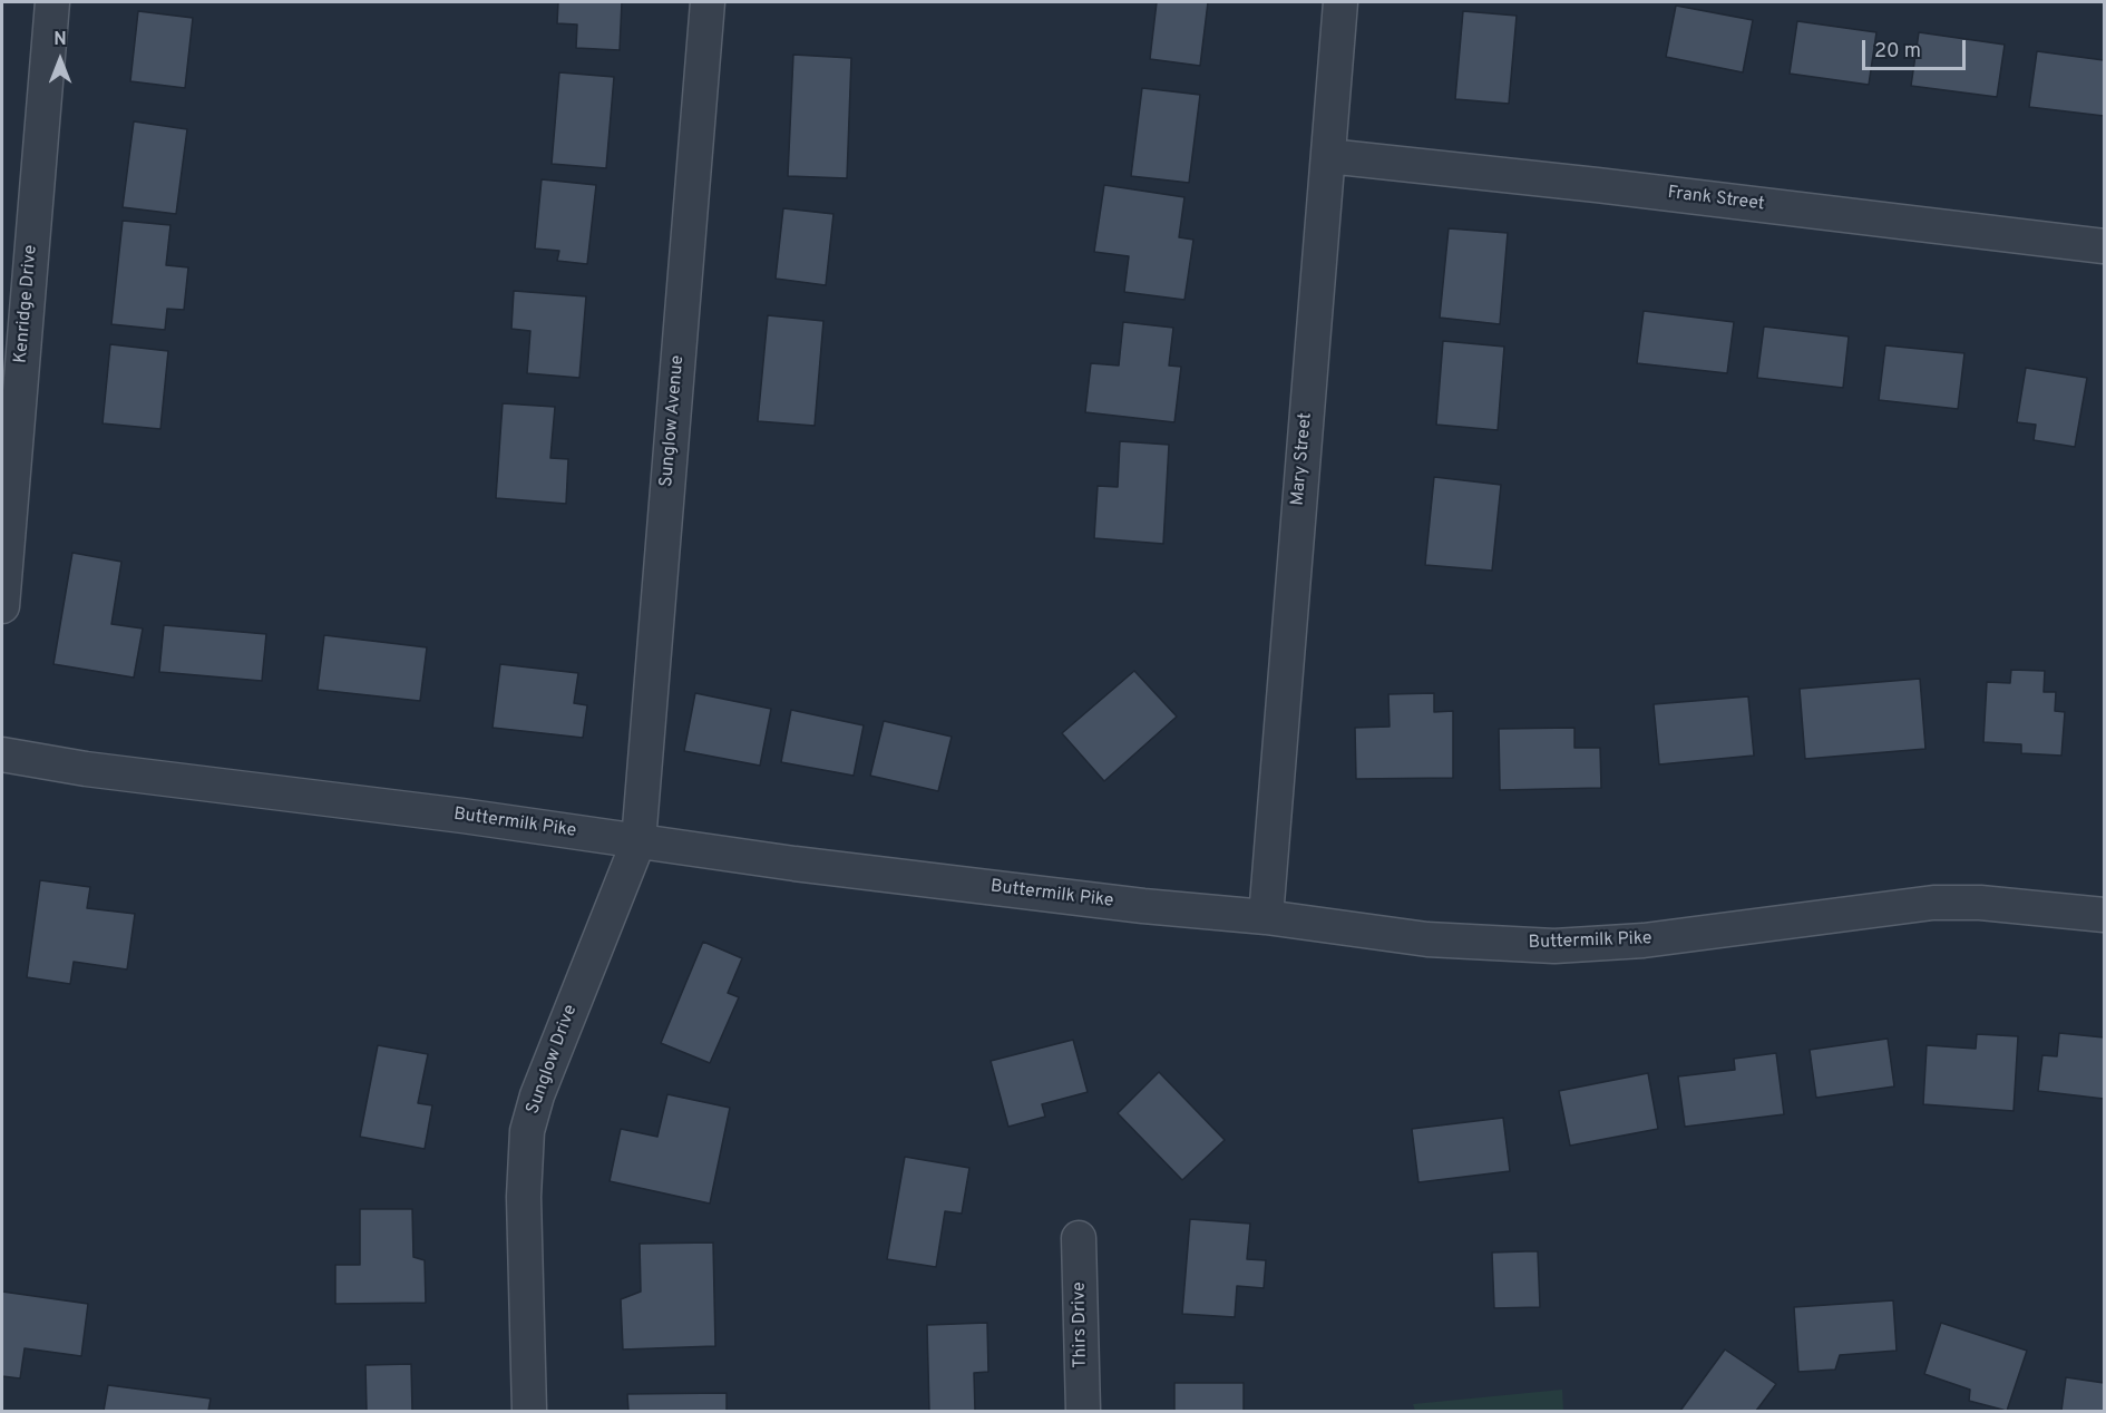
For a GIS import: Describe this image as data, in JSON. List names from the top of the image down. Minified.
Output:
{"streets":{"street":["Frank Street","Kenridge Drive","Sunglow Avenue","Mary Street","Buttermilk Pike","Sunglow Drive","Thirs Drive"]},"crossings":[["Frank Street","Mary Street"],["Sunglow Avenue","Buttermilk Pike"],["Sunglow Avenue","Sunglow Drive"],["Mary Street","Buttermilk Pike"],["Buttermilk Pike","Sunglow Drive"]],"scale_bar":"20 m","north":"top"}
